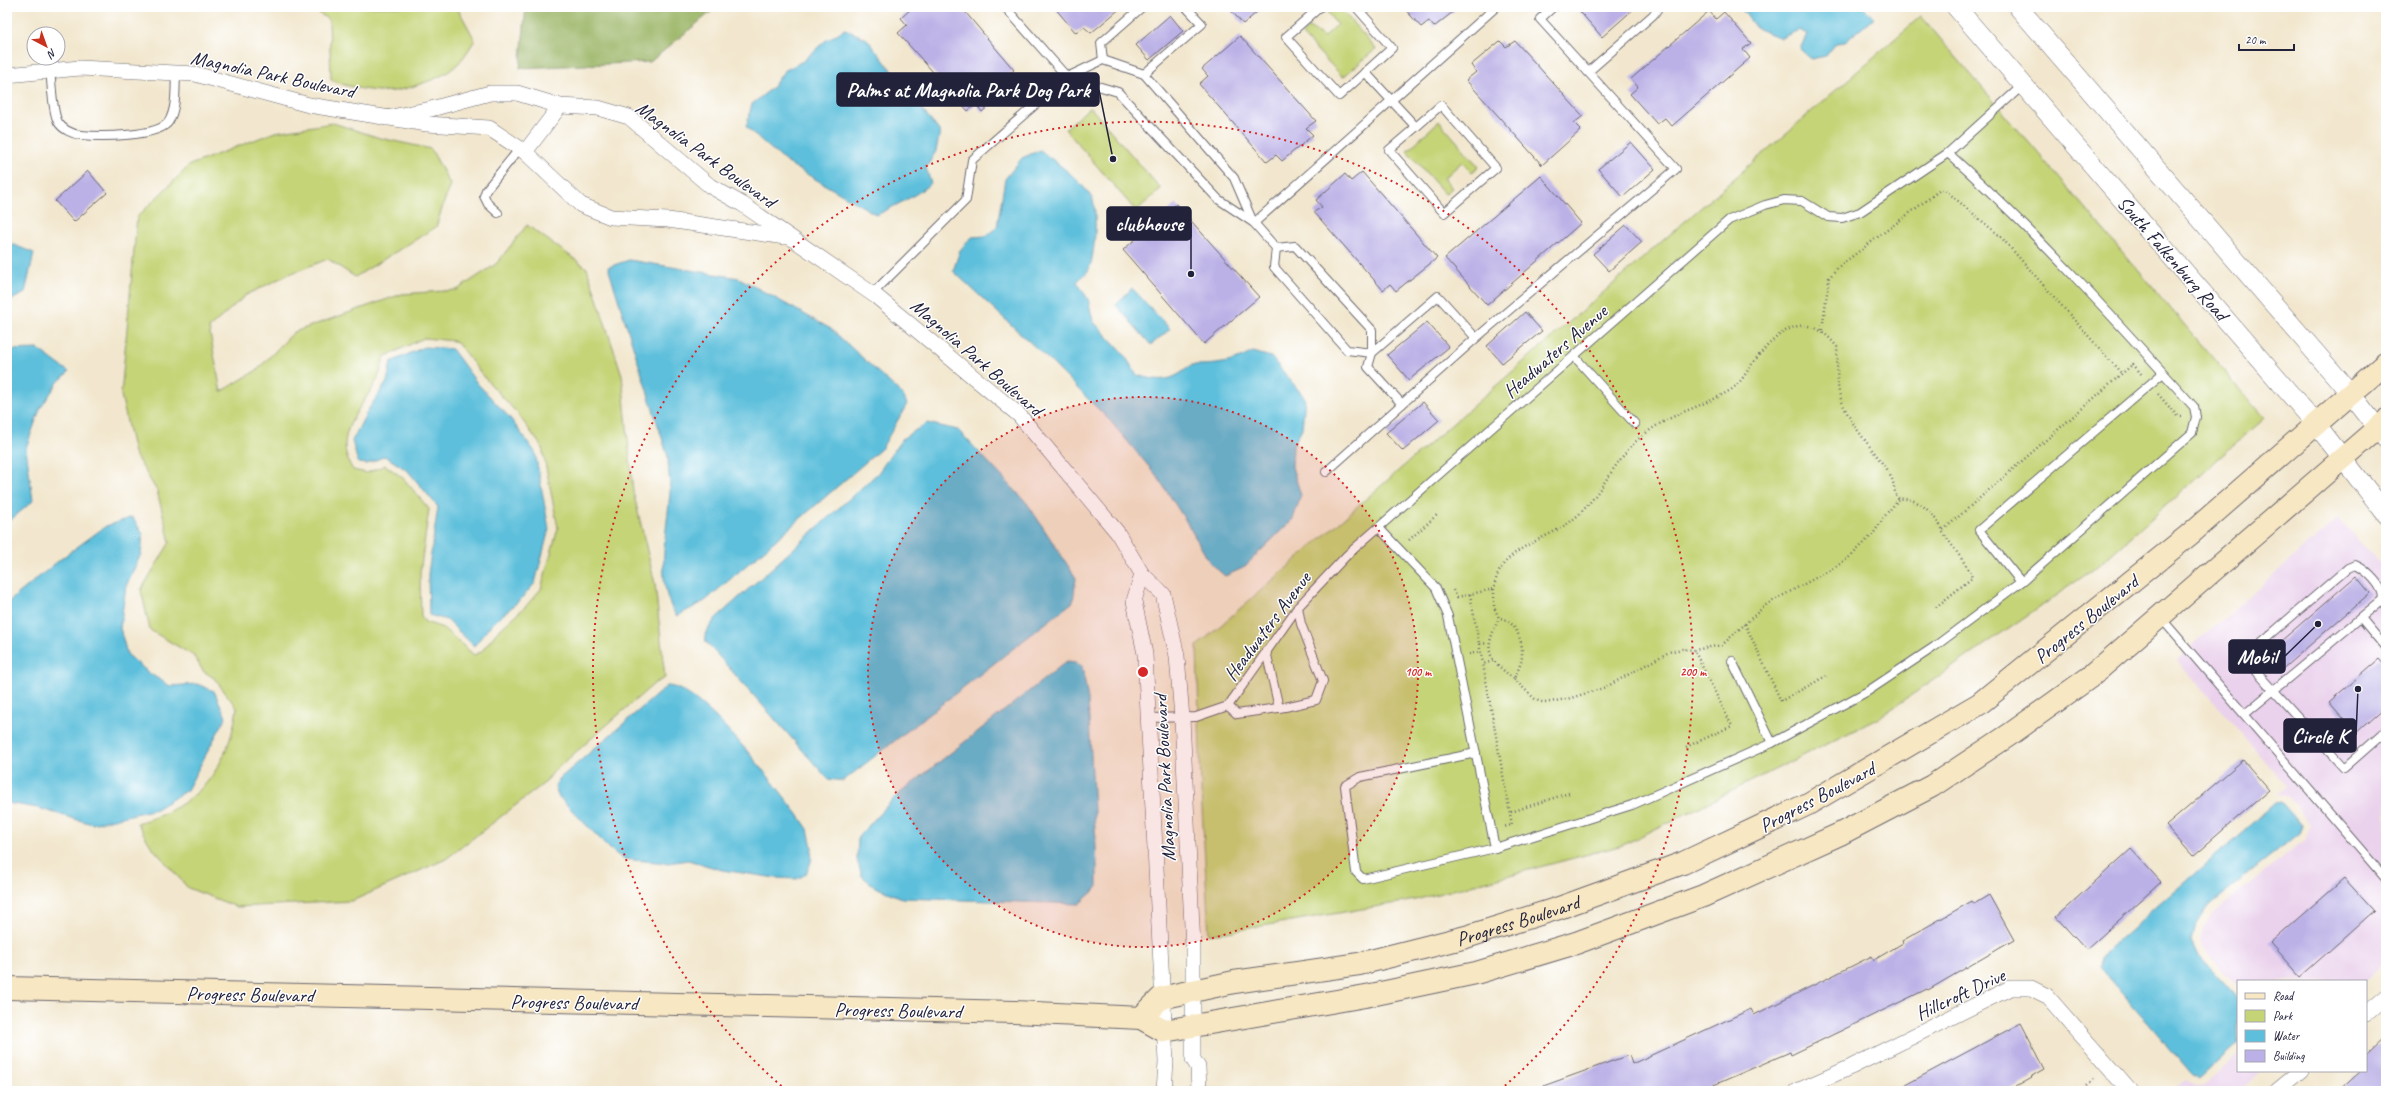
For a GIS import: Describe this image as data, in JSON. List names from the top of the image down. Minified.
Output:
{"streets":{"main road":["Progress Boulevard"],"street":["Magnolia Park Boulevard","South Falkenburg Road","Hillcroft Drive"],"lane":["Headwaters Avenue"]},"crossings":[["Magnolia Park Boulevard","Headwaters Avenue"],["Magnolia Park Boulevard","Progress Boulevard"],["South Falkenburg Road","Headwaters Avenue"],["South Falkenburg Road","Progress Boulevard"]],"places":["Palms at Magnolia Park Dog Park","clubhouse","Mobil","Circle K"],"legend":["Road","Park","Water","Building"],"scale_bar":"20 m","north":"bottom right","rings":["100 m","200 m"]}
